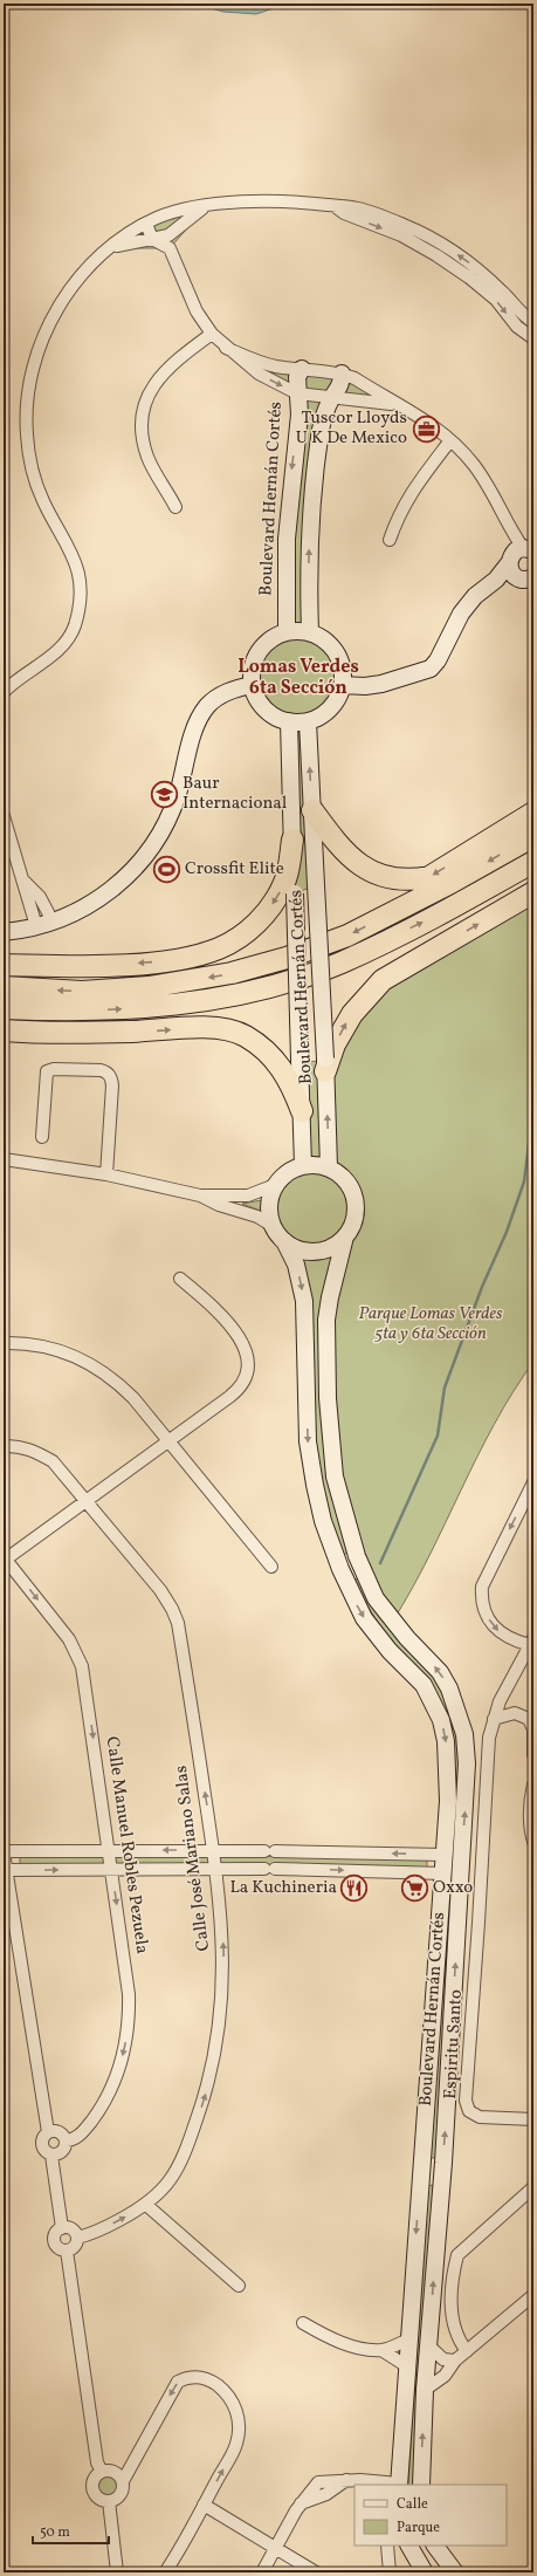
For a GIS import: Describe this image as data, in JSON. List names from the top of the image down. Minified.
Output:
{"streets":{"main road":["Boulevard Hernán Cortés"],"street":["Calle Manuel Robles Pezuela","Calle José Mariano Salas","Espiritu Santo"]},"one_way":["Calle Manuel Robles Pezuela","Calle José Mariano Salas"],"districts":["Lomas Verdes 6ta Sección"],"parks":["Parque Lomas Verdes 5ta y 6ta Sección"],"places":{"office":["Tuscor Lloyds U K De Mexico"],"school or university":["Baur Internacional"],"sports":["Crossfit Elite"],"restaurant":["La Kuchineria"],"supermarket":["Oxxo"]},"legend":["Calle","Parque"],"scale_bar":"50 m"}
